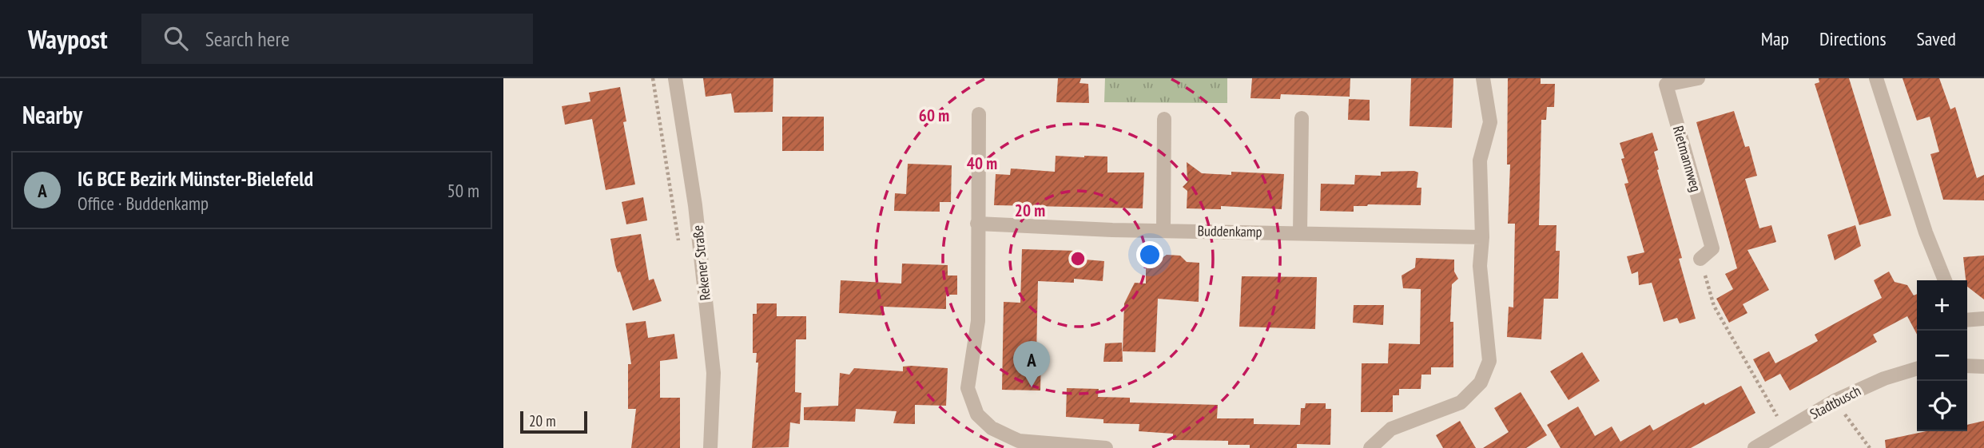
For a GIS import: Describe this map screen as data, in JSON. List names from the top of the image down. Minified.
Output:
{"streets":{"street":["Rietmannweg","Buddenkamp","Rekener Straße","Stadtbusch"]},"scale_bar":"20 m","page":{"header":"Waypost","search":"Search here","nav":["Map","Directions","Saved"],"heading":"Nearby","list":[{"mark":"A","name":"IG BCE Bezirk Münster-Bielefeld","note":"Office · Buddenkamp","value":"50 m"}],"map_buttons":["+","−"],"pins":"A","scale":"20 m"},"rings":["60 m","40 m","20 m"]}
